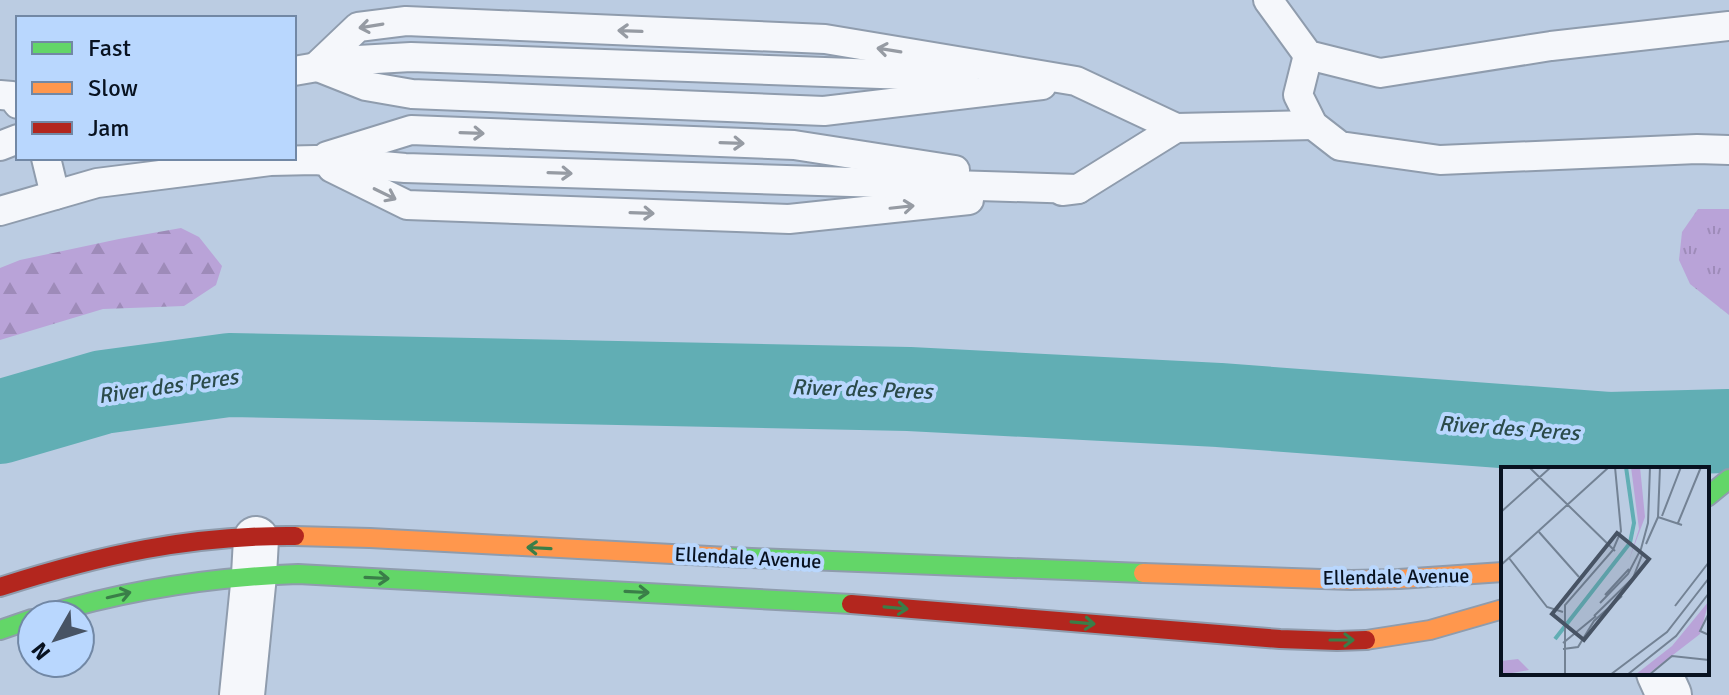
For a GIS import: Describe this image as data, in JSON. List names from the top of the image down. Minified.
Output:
{"streets":{"main road":["Ellendale Avenue"]},"water":["River des Peres"],"legend":["Fast","Slow","Jam"],"north":"bottom left"}
